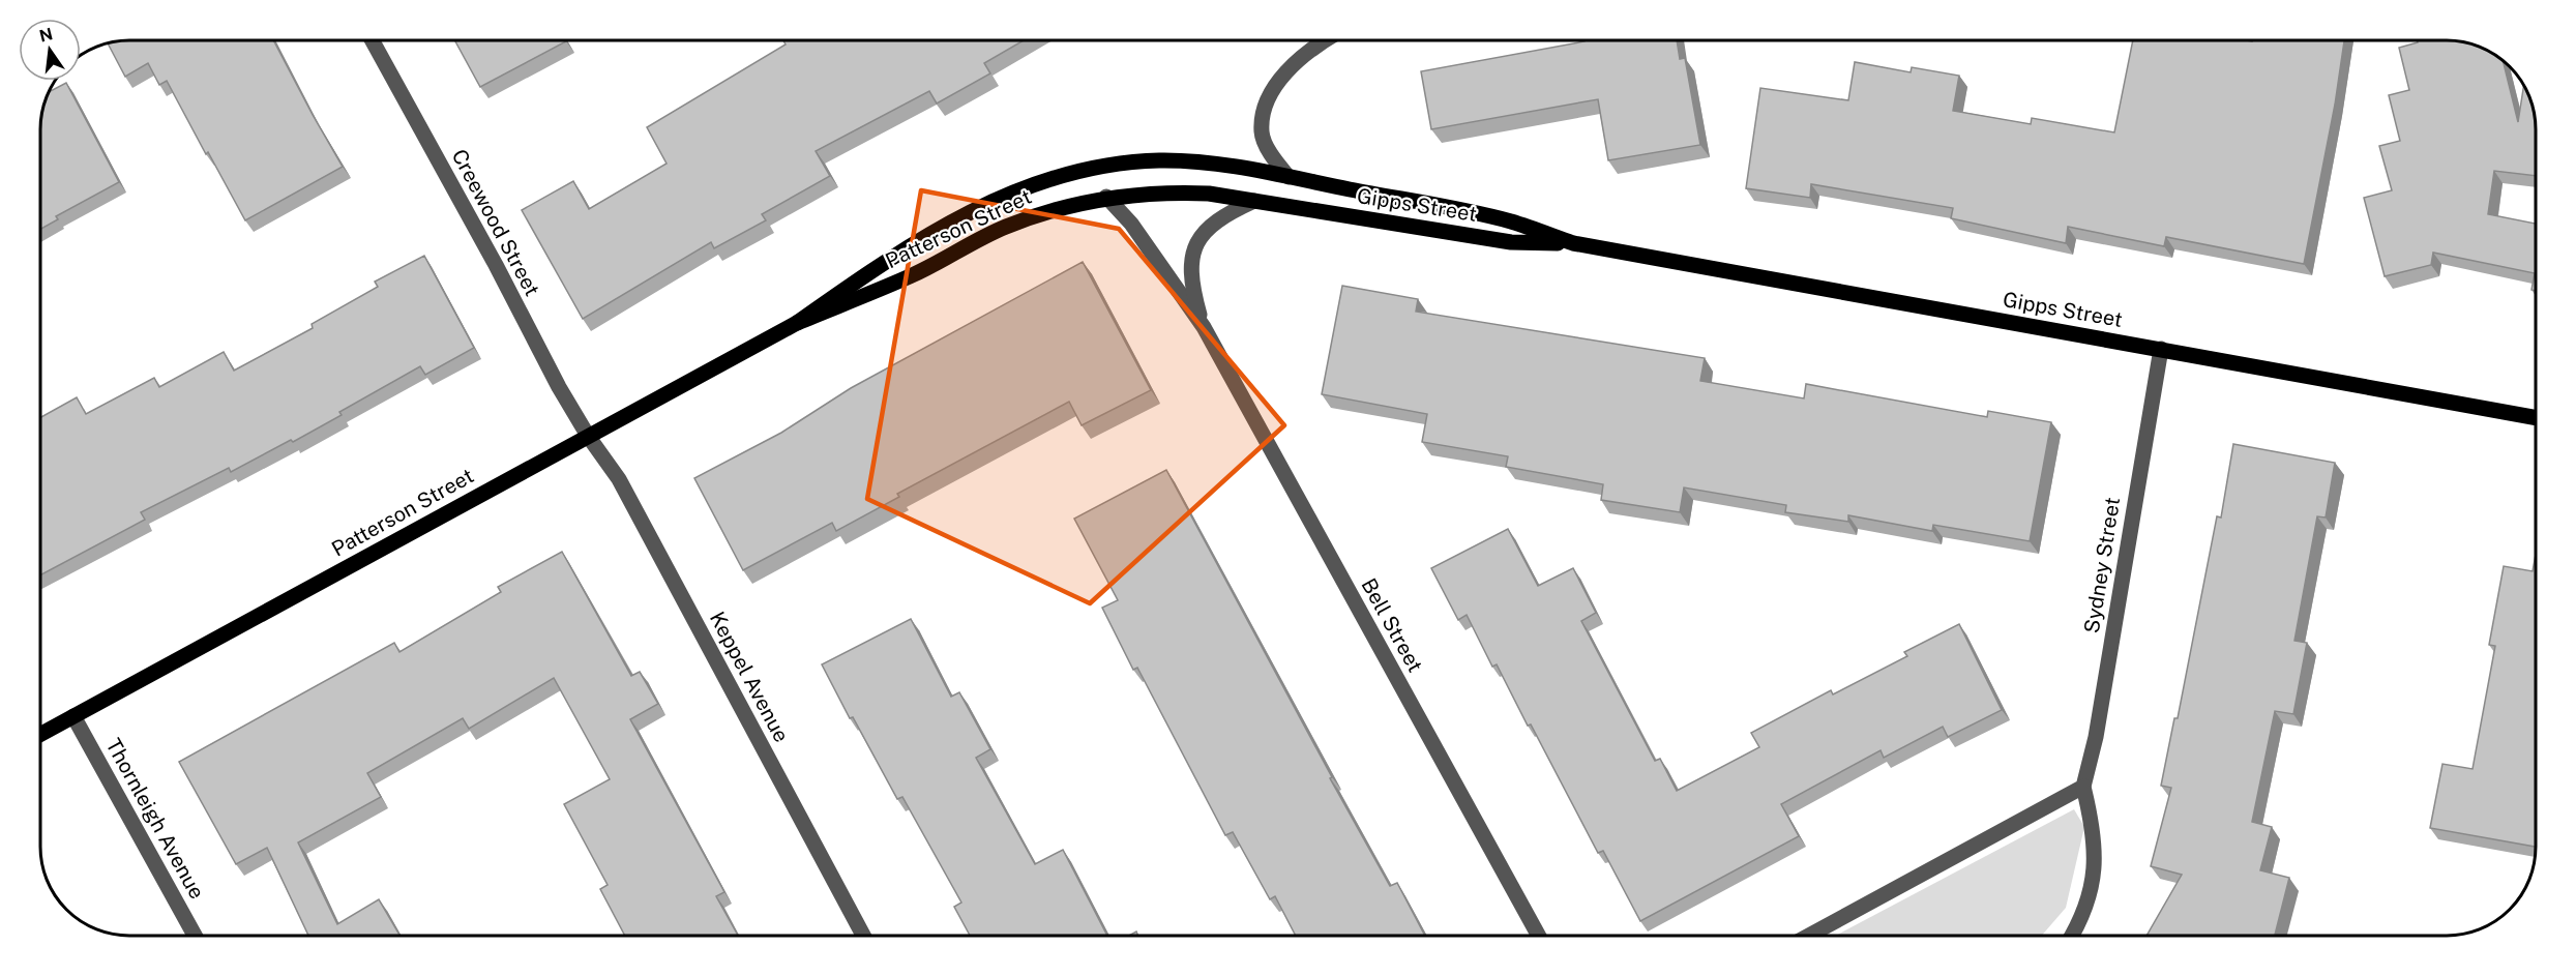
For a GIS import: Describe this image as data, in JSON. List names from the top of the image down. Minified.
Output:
{"streets":{"main road":["Gipps Street","Patterson Street"],"street":["Creewood Street","Sydney Street","Bell Street","Keppel Avenue","Thornleigh Avenue"]},"crossings":[["Gipps Street","Patterson Street"],["Gipps Street","Sydney Street"],["Gipps Street","Bell Street"],["Creewood Street","Patterson Street"],["Creewood Street","Keppel Avenue"],["Patterson Street","Bell Street"],["Patterson Street","Keppel Avenue"],["Patterson Street","Thornleigh Avenue"]],"north":"top"}
